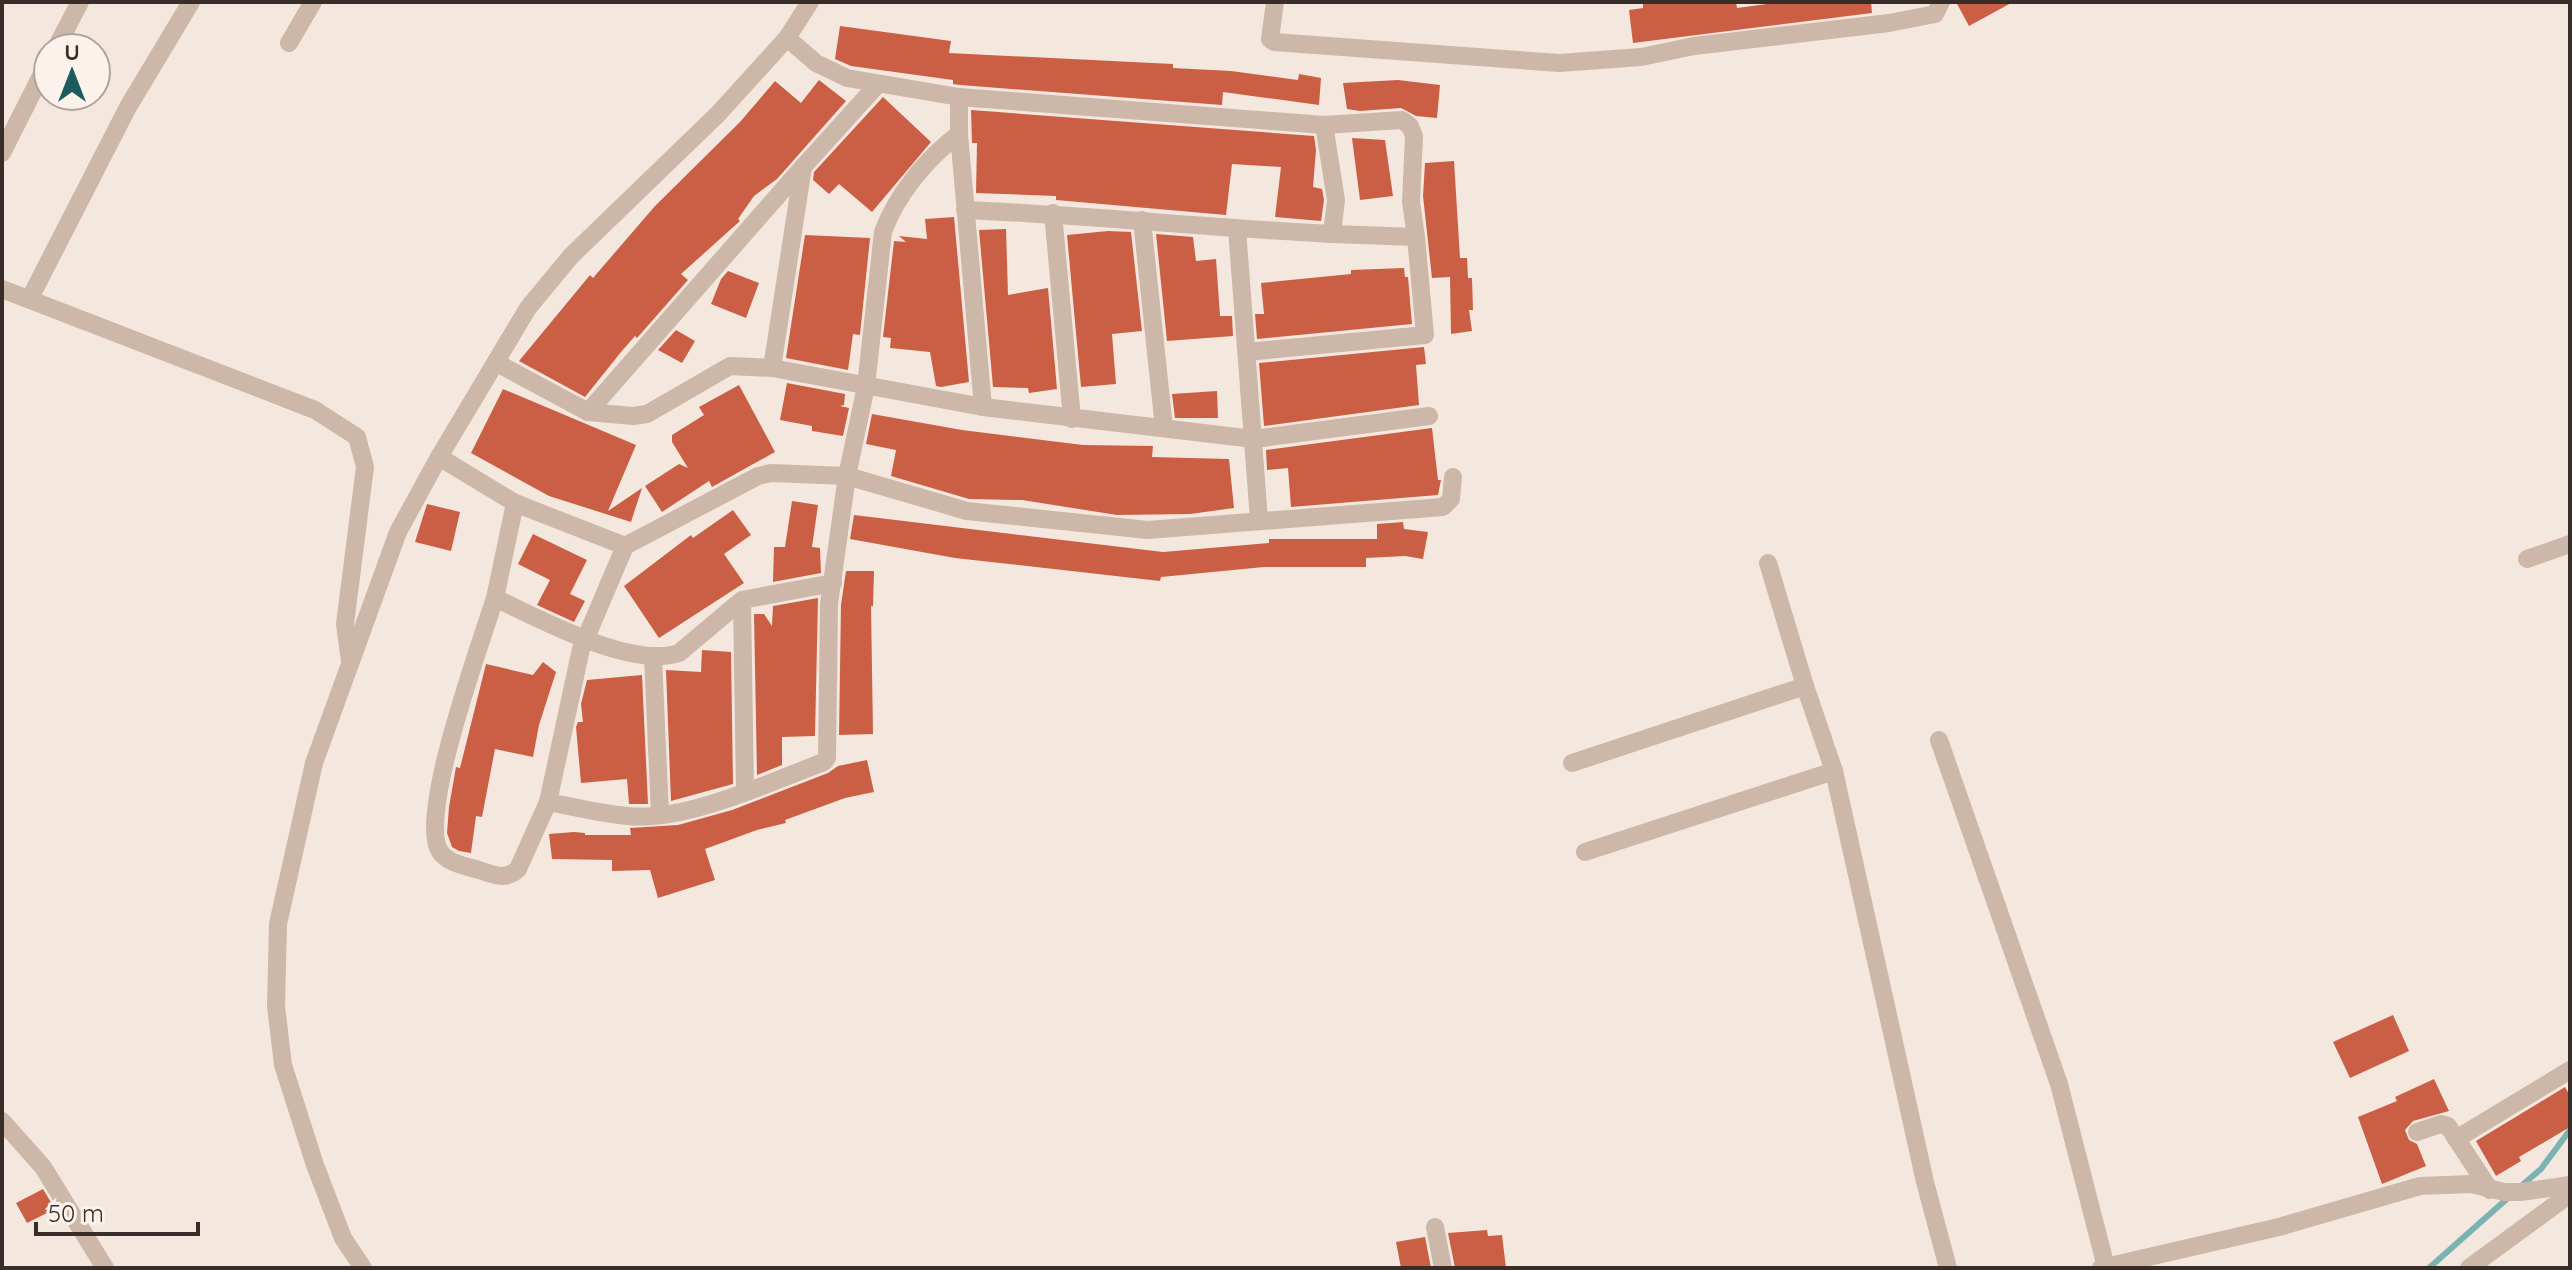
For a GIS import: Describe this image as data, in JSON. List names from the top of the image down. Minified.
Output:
{"scale_bar":"50 m","north":"top"}
